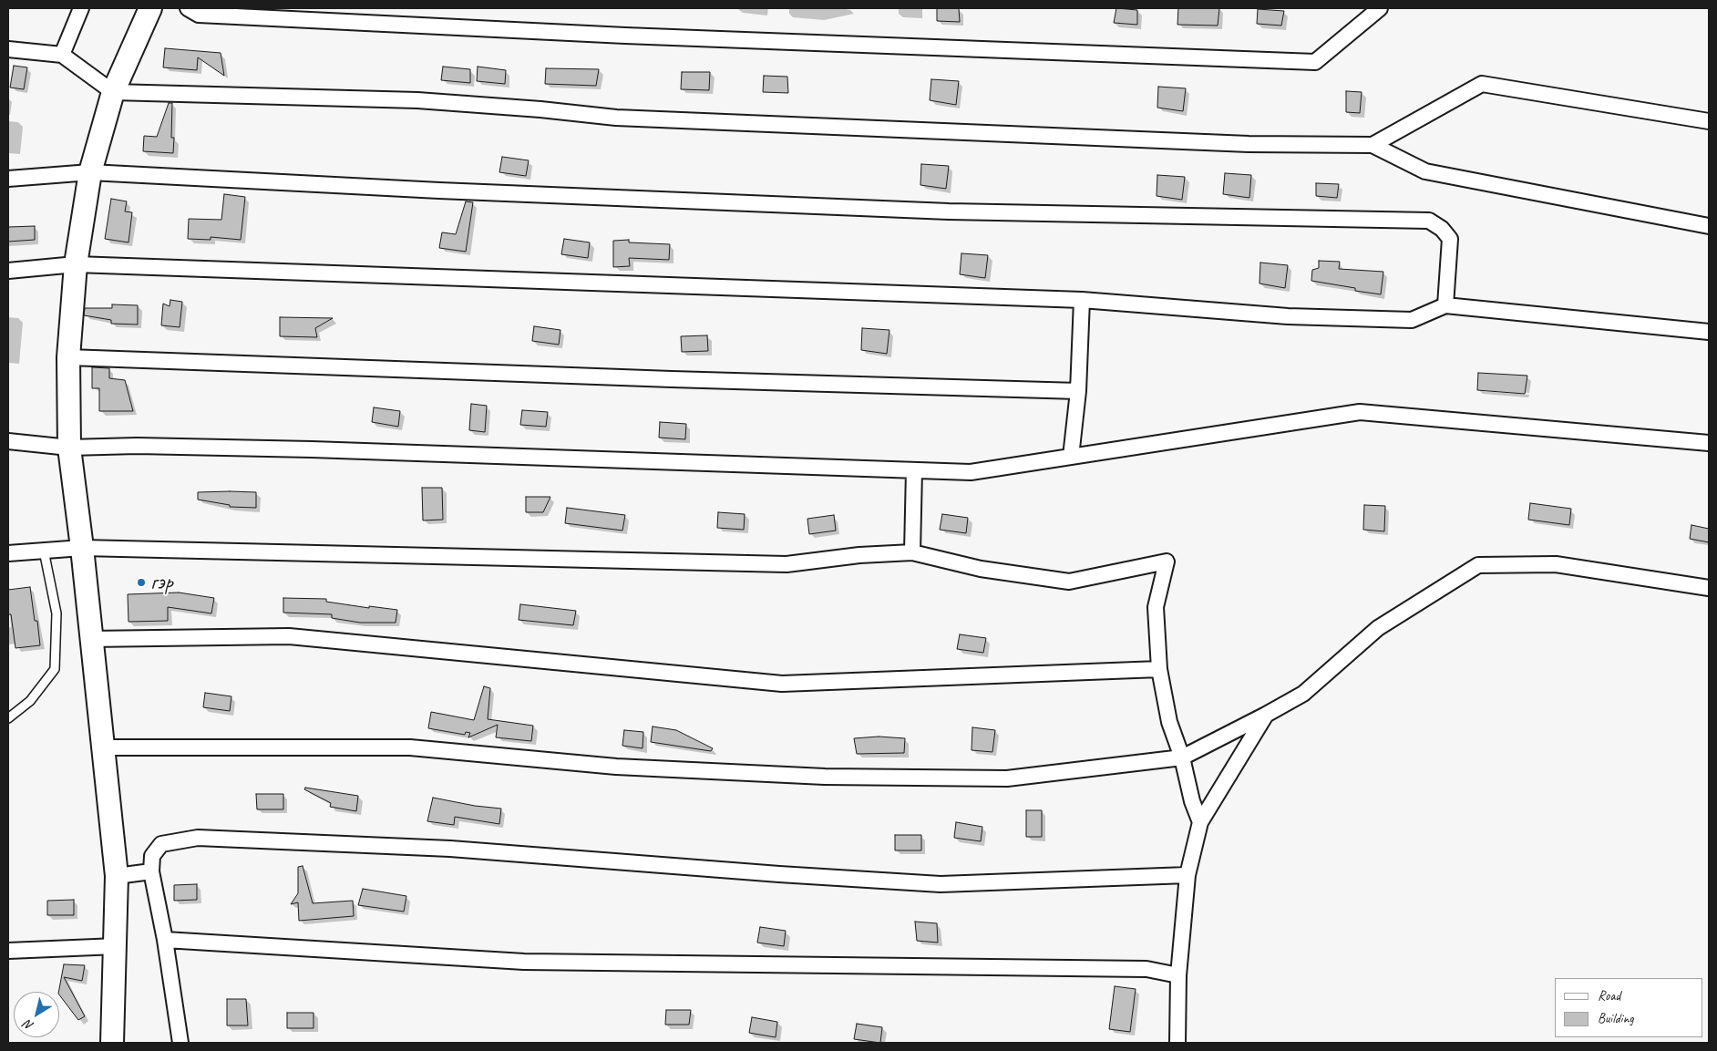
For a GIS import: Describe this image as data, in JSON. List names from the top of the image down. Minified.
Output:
{"places":["гэр"],"legend":["Road","Building"],"north":"bottom left"}
